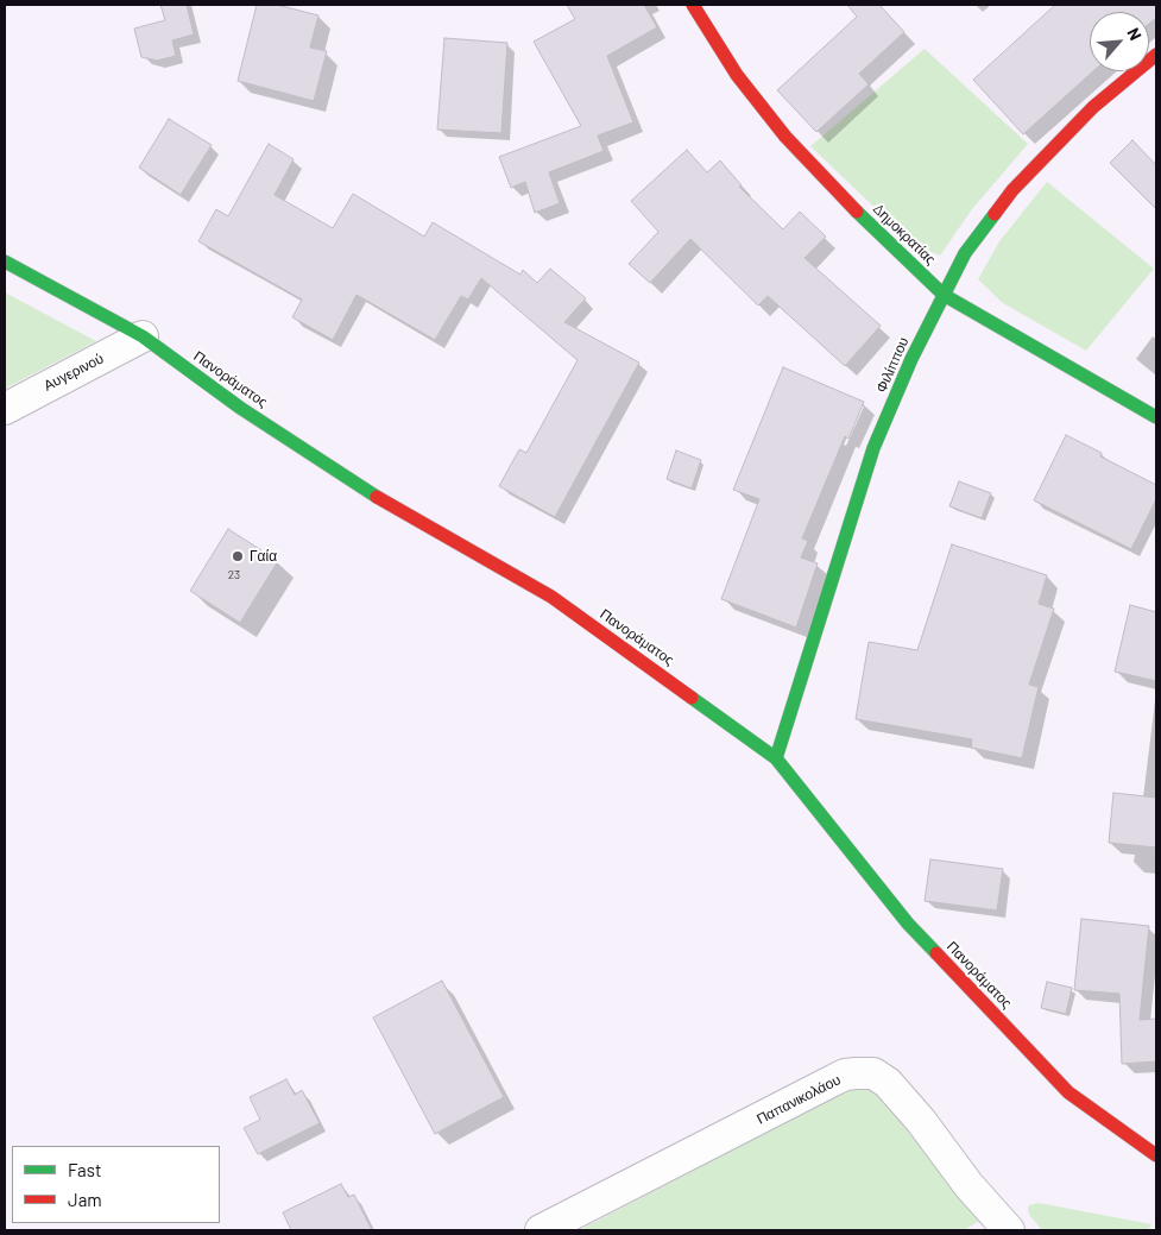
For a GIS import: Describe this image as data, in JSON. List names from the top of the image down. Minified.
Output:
{"streets":{"main road":["Δημοκρατίας","Φιλίππου","Πανοράματος"],"street":["Αυγερινού","Παπανικολάου"]},"crossings":[["Δημοκρατίας","Φιλίππου"],["Φιλίππου","Πανοράματος"],["Αυγερινού","Πανοράματος"]],"places":["Γαία"],"house_numbers":["23"],"legend":["Fast","Jam"],"north":"top right"}
